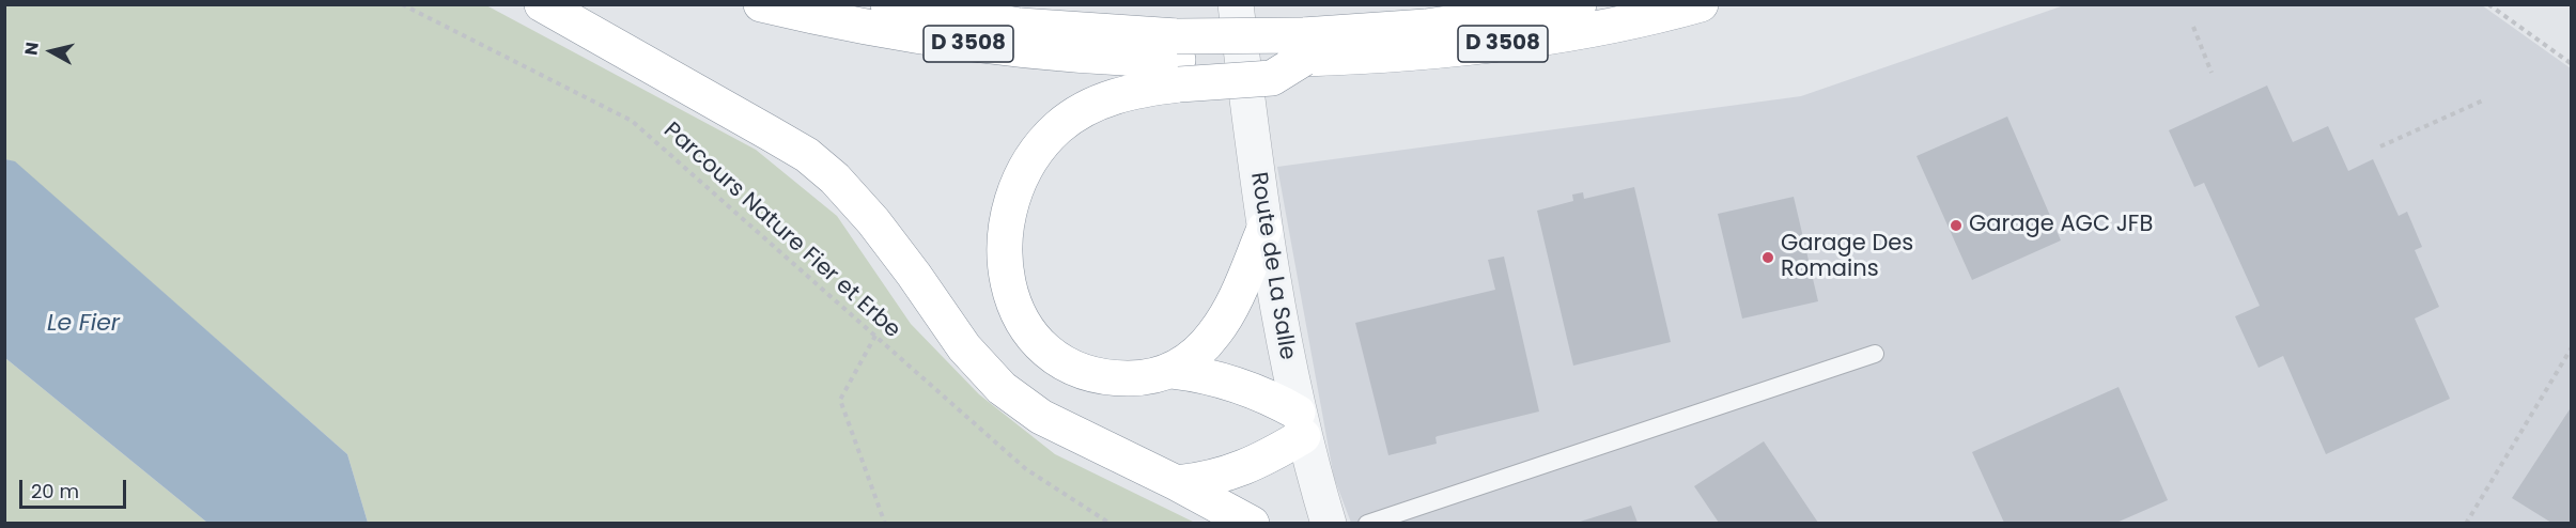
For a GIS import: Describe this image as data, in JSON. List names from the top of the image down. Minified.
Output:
{"streets":{"highway":["D 3508"],"street":["Route de La Salle"],"path":["Parcours Nature Fier et Erbe"]},"water":["Le Fier"],"places":["Garage AGC JFB","Garage Des Romains"],"scale_bar":"20 m","north":"left"}
